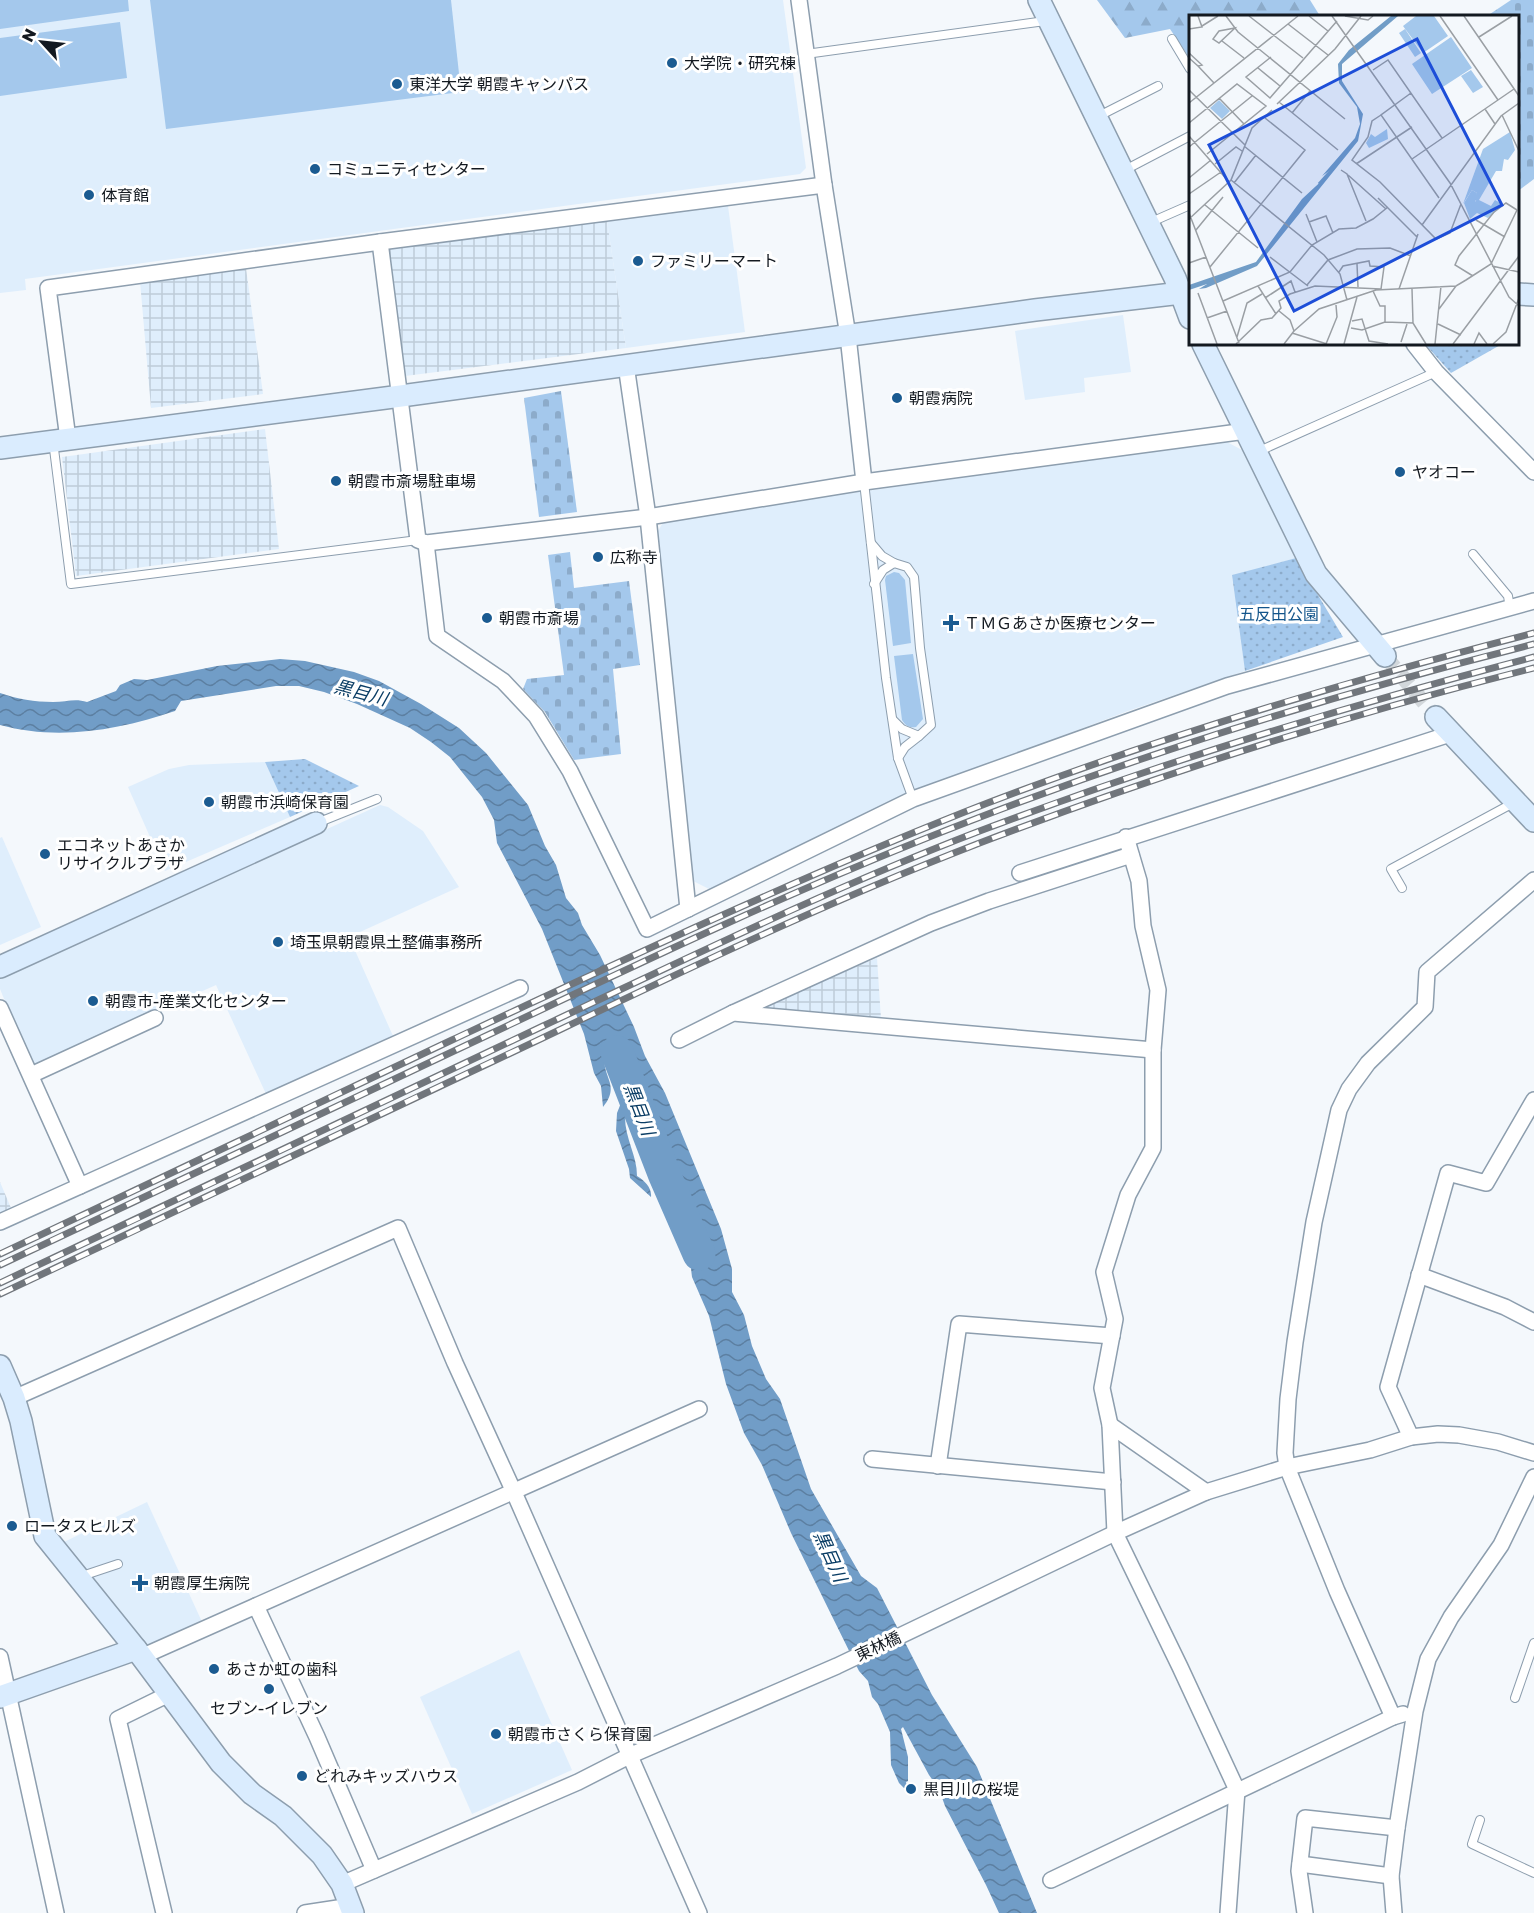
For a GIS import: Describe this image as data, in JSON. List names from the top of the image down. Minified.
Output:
{"streets":{"street":["東林橋"]},"water":["黒目川"],"parks":["五反田公園"],"places":{"other":["大学院・研究棟","東洋大学 朝霞キャンパス","コミュニティセンター","体育館","ファミリーマート","朝霞病院","ヤオコー","朝霞市斎場駐車場","広称寺","朝霞市斎場","朝霞市浜崎保育園","エコネットあさか リサイクルプラザ","埼玉県朝霞県土整備事務所","朝霞市-産業文化センター","ロータスヒルズ","あさか虹の歯科","セブン-イレブン","朝霞市さくら保育園","どれみキッズハウス","黒目川の桜堤"],"health":["ＴＭＧあさか医療センター","朝霞厚生病院"]},"north":"top left"}
